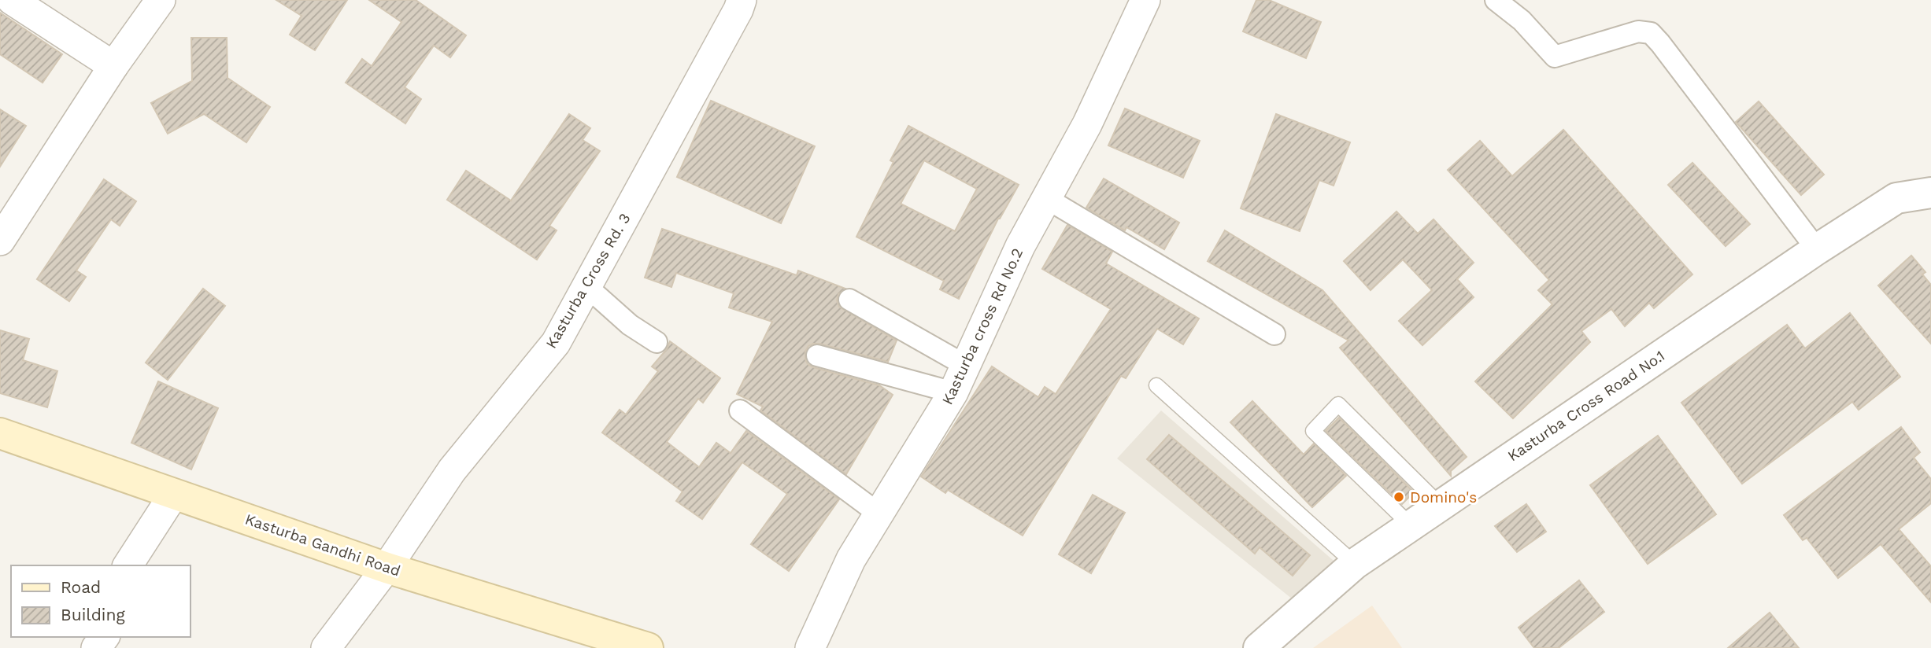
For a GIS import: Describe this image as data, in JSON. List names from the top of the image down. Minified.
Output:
{"streets":{"main road":["Kasturba Gandhi Road"],"street":["Kasturba Cross Rd. 3","Kasturba cross Rd No.2","Kasturba Cross Road No.1"]},"crossings":[["Kasturba Cross Rd. 3","Kasturba Gandhi Road"]],"places":["Domino's"],"legend":["Road","Building"]}
